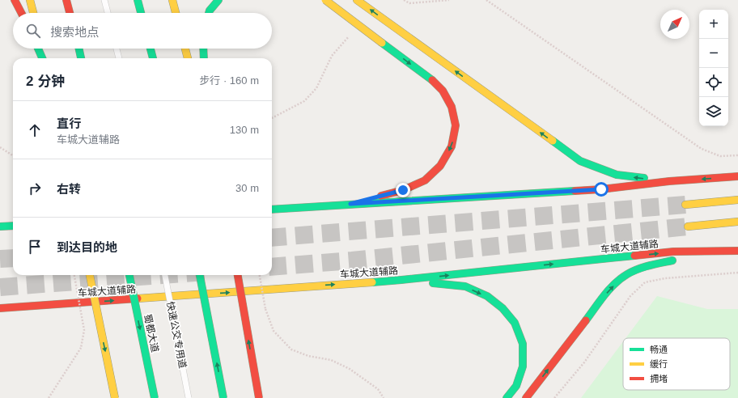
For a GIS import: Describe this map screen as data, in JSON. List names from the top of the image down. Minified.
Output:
{"streets":{"main road":["车城大道辅路","蜀都大道"],"lane":["快速公交专用道"]},"one_way":["车城大道辅路"],"legend":["畅通","缓行","拥堵"],"north":"top right","page":{"map_buttons":["+","−"],"search":"搜索地点","heading":["2 分钟","步行 · 160 m"],"list":[["直行","车城大道辅路","130 m"],["右转","30 m"],"到达目的地"]}}
